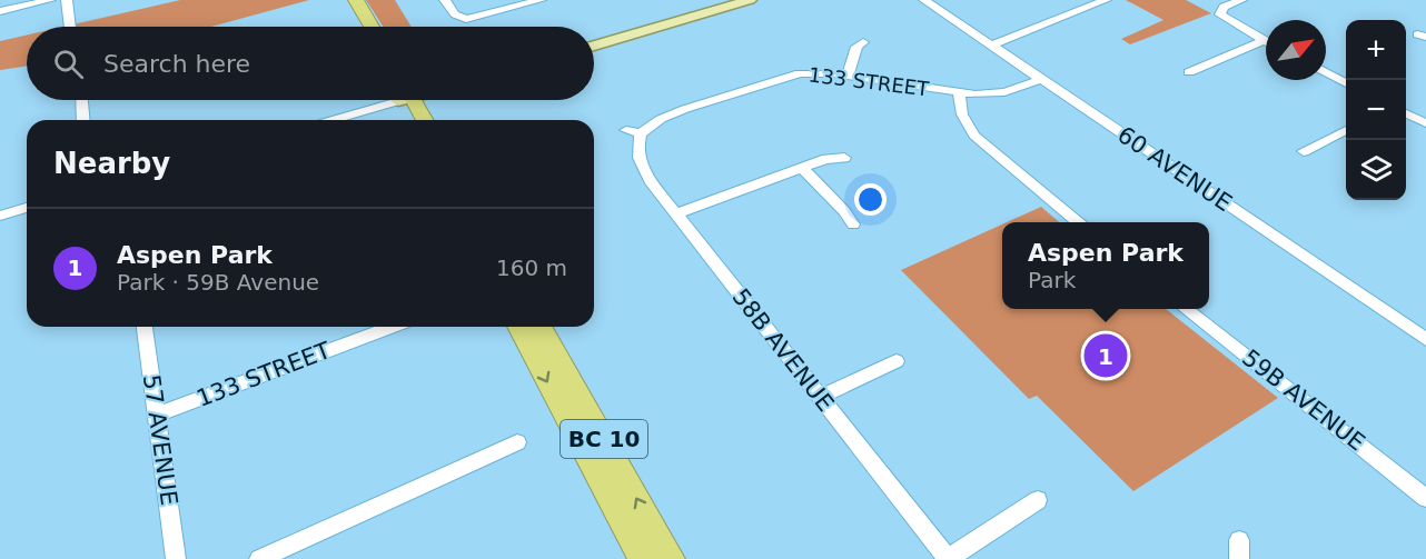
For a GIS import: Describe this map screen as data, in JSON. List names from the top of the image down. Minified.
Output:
{"streets":{"highway":["BC 10"],"street":["133 STREET","60 AVENUE","58B AVENUE","59B AVENUE","57 AVENUE"]},"crossings":[["133 STREET","60 AVENUE"],["133 STREET","58B AVENUE"],["133 STREET","57 AVENUE"]],"north":"top right","page":{"map_buttons":["+","−"],"search":"Search here","heading":"Nearby","list":[{"mark":"1","name":"Aspen Park","note":"Park · 59B Avenue","value":"160 m"}],"popup":["Aspen Park","Park"],"pins":"1"}}
